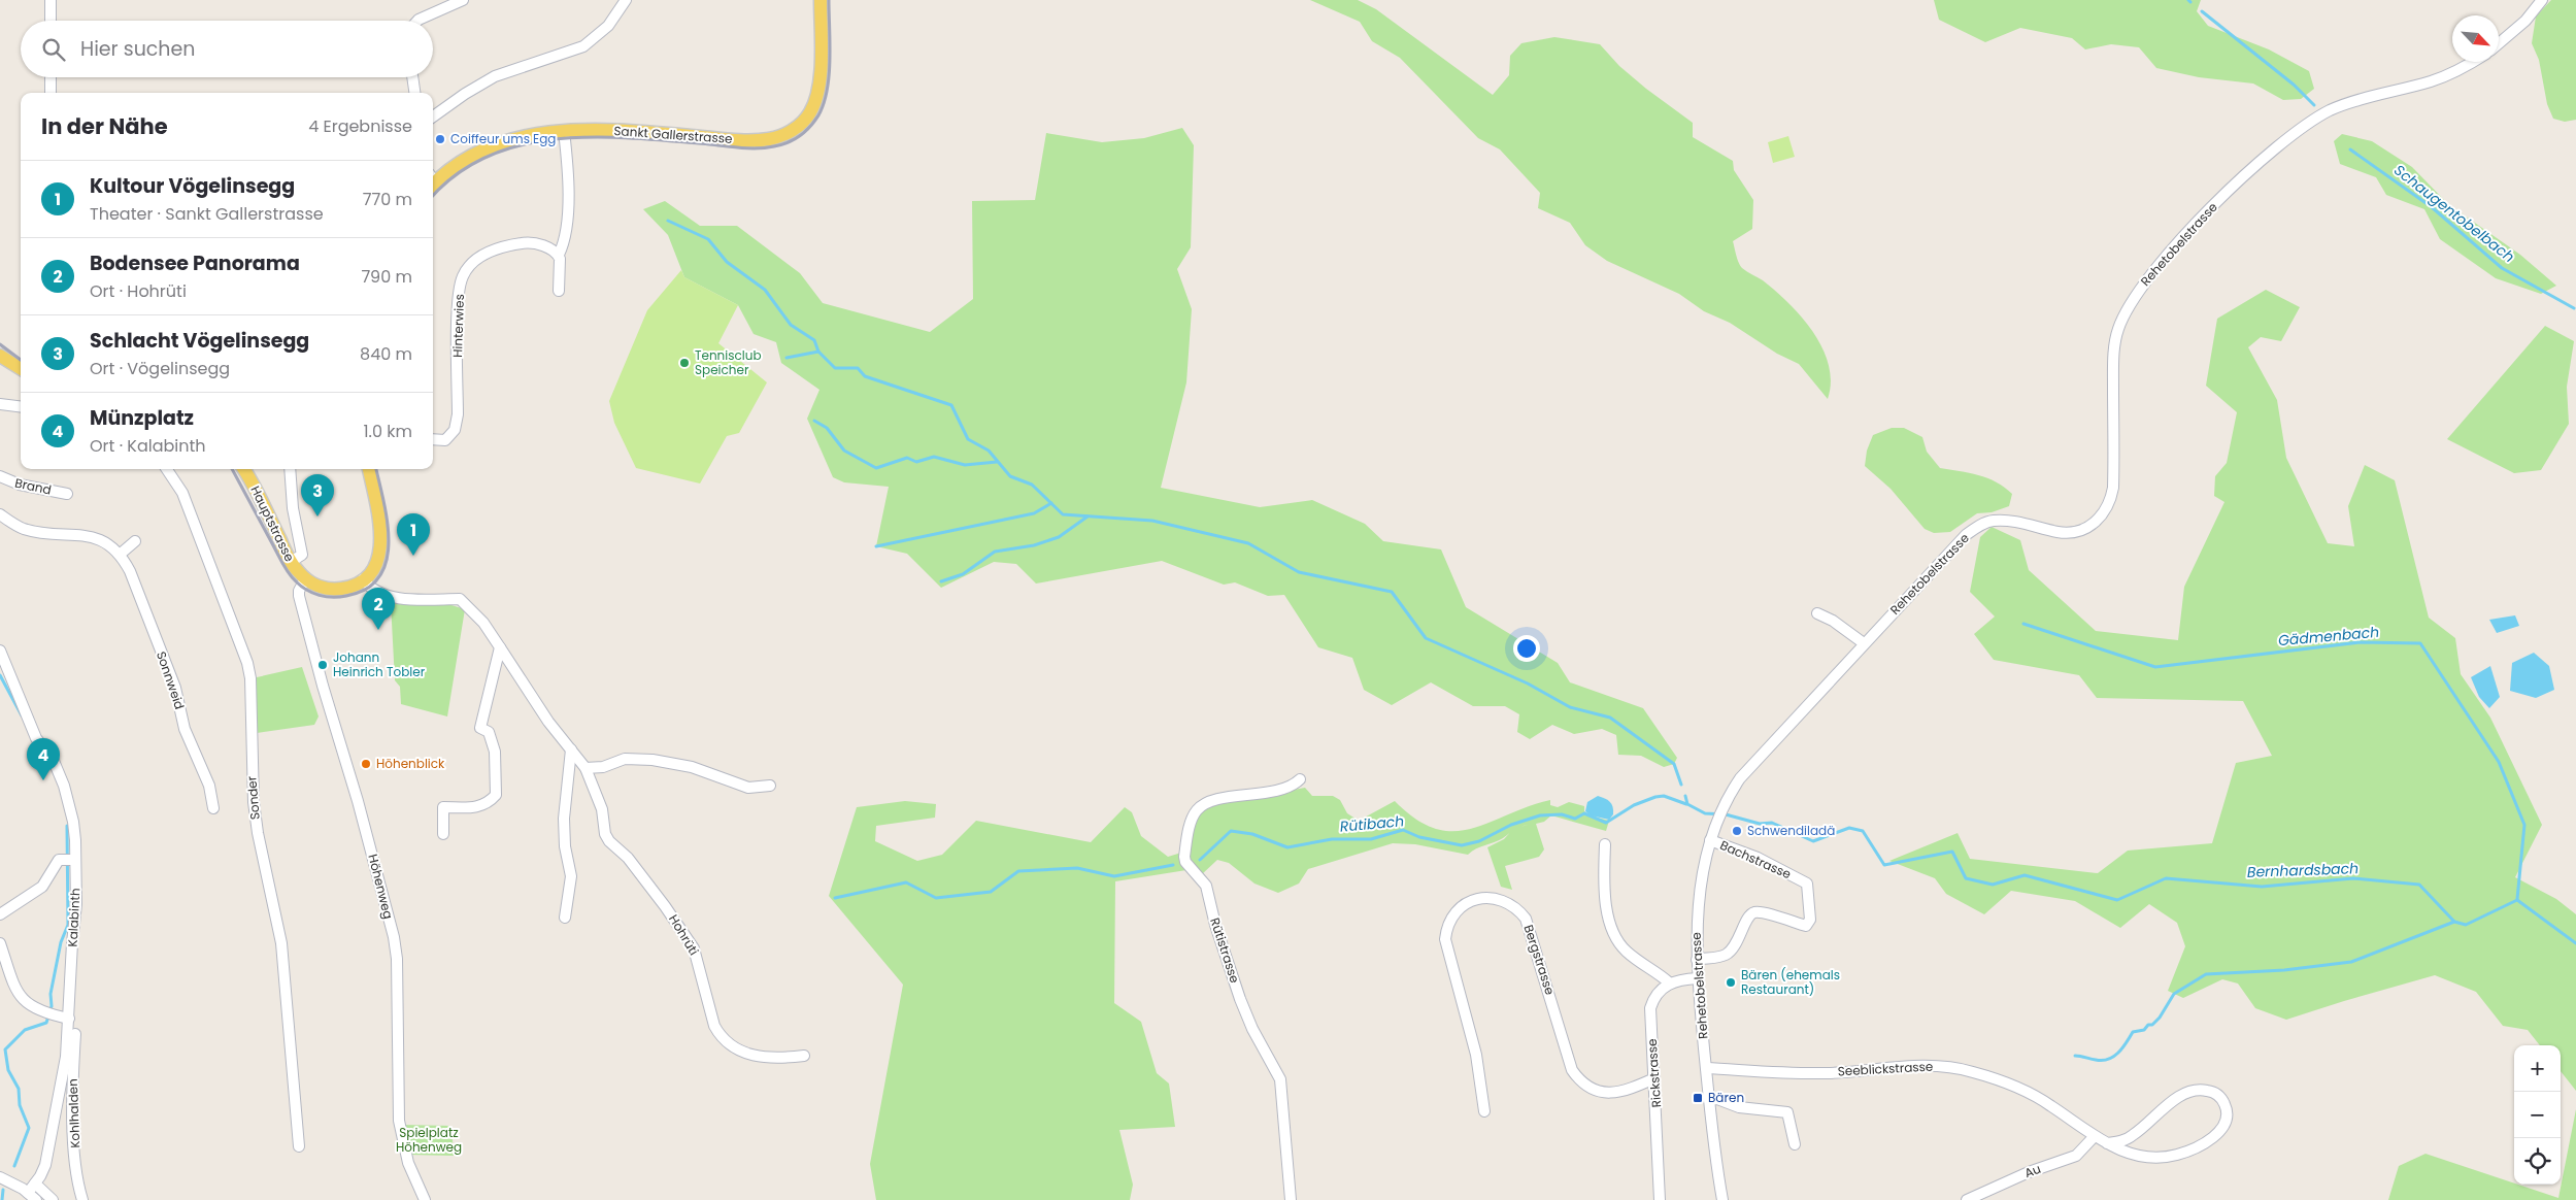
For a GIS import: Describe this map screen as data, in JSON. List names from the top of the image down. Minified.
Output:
{"streets":{"main road":["Sankt Gallerstrasse","Hauptstrasse"],"street":["Rehetobelstrasse","Hinterwies","Brand","Sonnweid","Sonder","Bachstrasse","Höhenweg","Kalabinth","Hohrüti","Rütistrasse","Bergstrasse","Seeblickstrasse","Rickstrasse","Kohlhalden","Au"]},"crossings":[["Rehetobelstrasse","Bachstrasse"],["Rehetobelstrasse","Seeblickstrasse"],["Hauptstrasse","Höhenweg"],["Kalabinth","Kohlhalden"],["Bergstrasse","Rickstrasse"],["Seeblickstrasse","Au"]],"water":["Schaugentobelbach","Gädmenbach","Rütibach","Bernhardsbach"],"parks":["Spielplatz Höhenweg"],"places":{"other":["Coiffeur ums Egg","Tennisclub Speicher","Johann Heinrich Tobler","Höhenblick","Schwendiladä","Bären (ehemals Restaurant)"],"transit":["Bären"]},"north":"bottom right","page":{"search":"Hier suchen","heading":["In der Nähe","4 Ergebnisse"],"list":[{"mark":"1","name":"Kultour Vögelinsegg","note":"Theater · Sankt Gallerstrasse","value":"770 m"},{"mark":"2","name":"Bodensee Panorama","note":"Ort · Hohrüti","value":"790 m"},{"mark":"3","name":"Schlacht Vögelinsegg","note":"Ort · Vögelinsegg","value":"840 m"},{"mark":"4","name":"Münzplatz","note":"Ort · Kalabinth","value":"1.0 km"}],"pins":["3","1","2","4"],"map_buttons":["+","−"]}}
